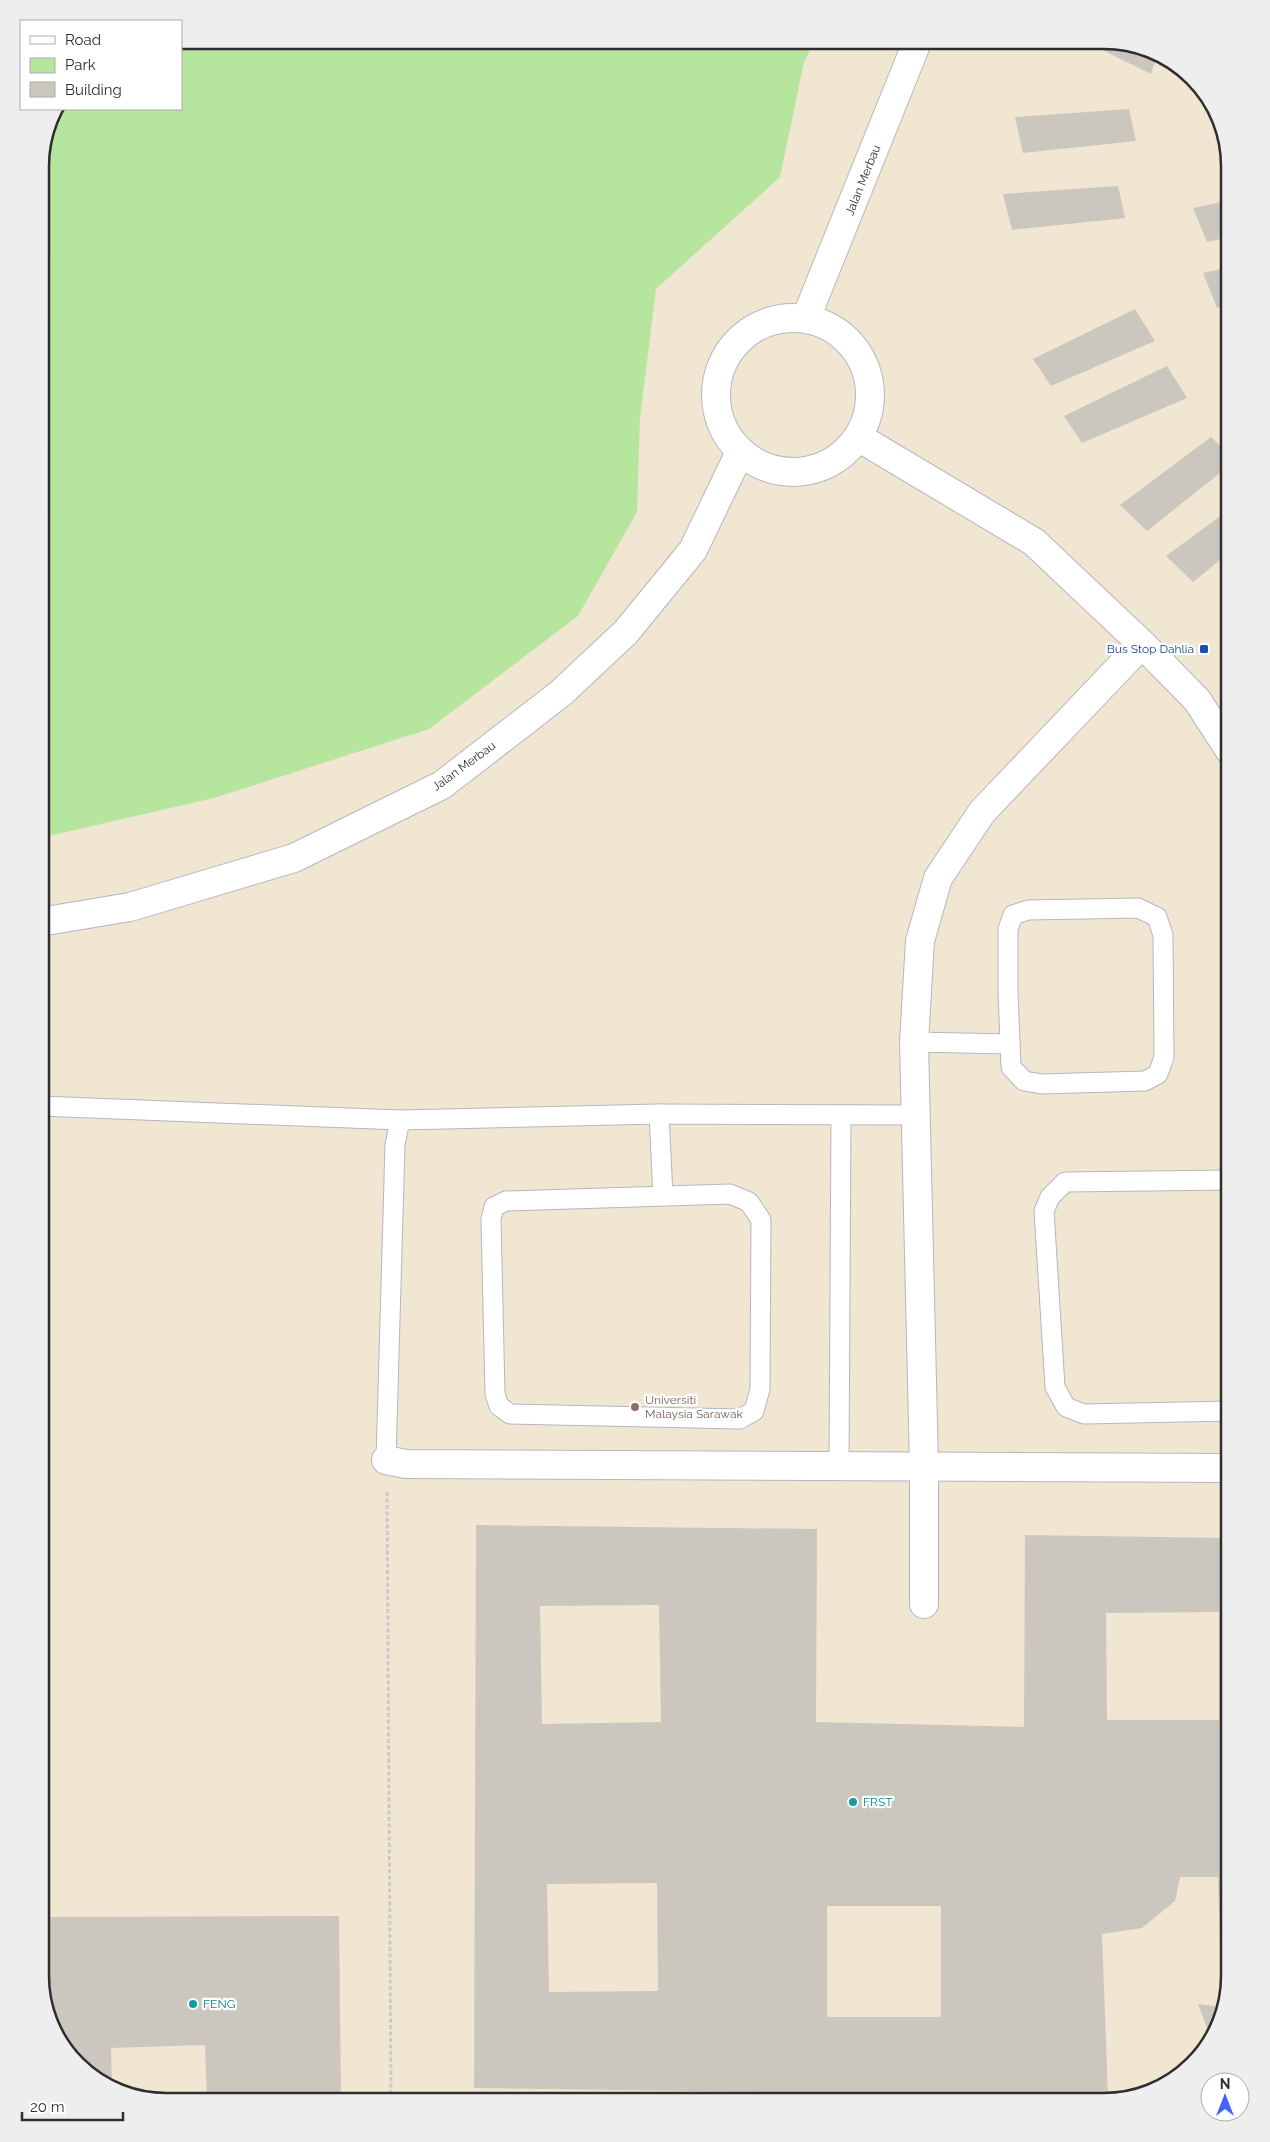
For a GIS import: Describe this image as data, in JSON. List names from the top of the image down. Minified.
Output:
{"streets":{"street":["Jalan Merbau"]},"places":{"transit":["Bus Stop Dahlia"],"other":["Universiti Malaysia Sarawak","FRST","FENG"]},"legend":["Road","Park","Building"],"scale_bar":"20 m","north":"top"}
